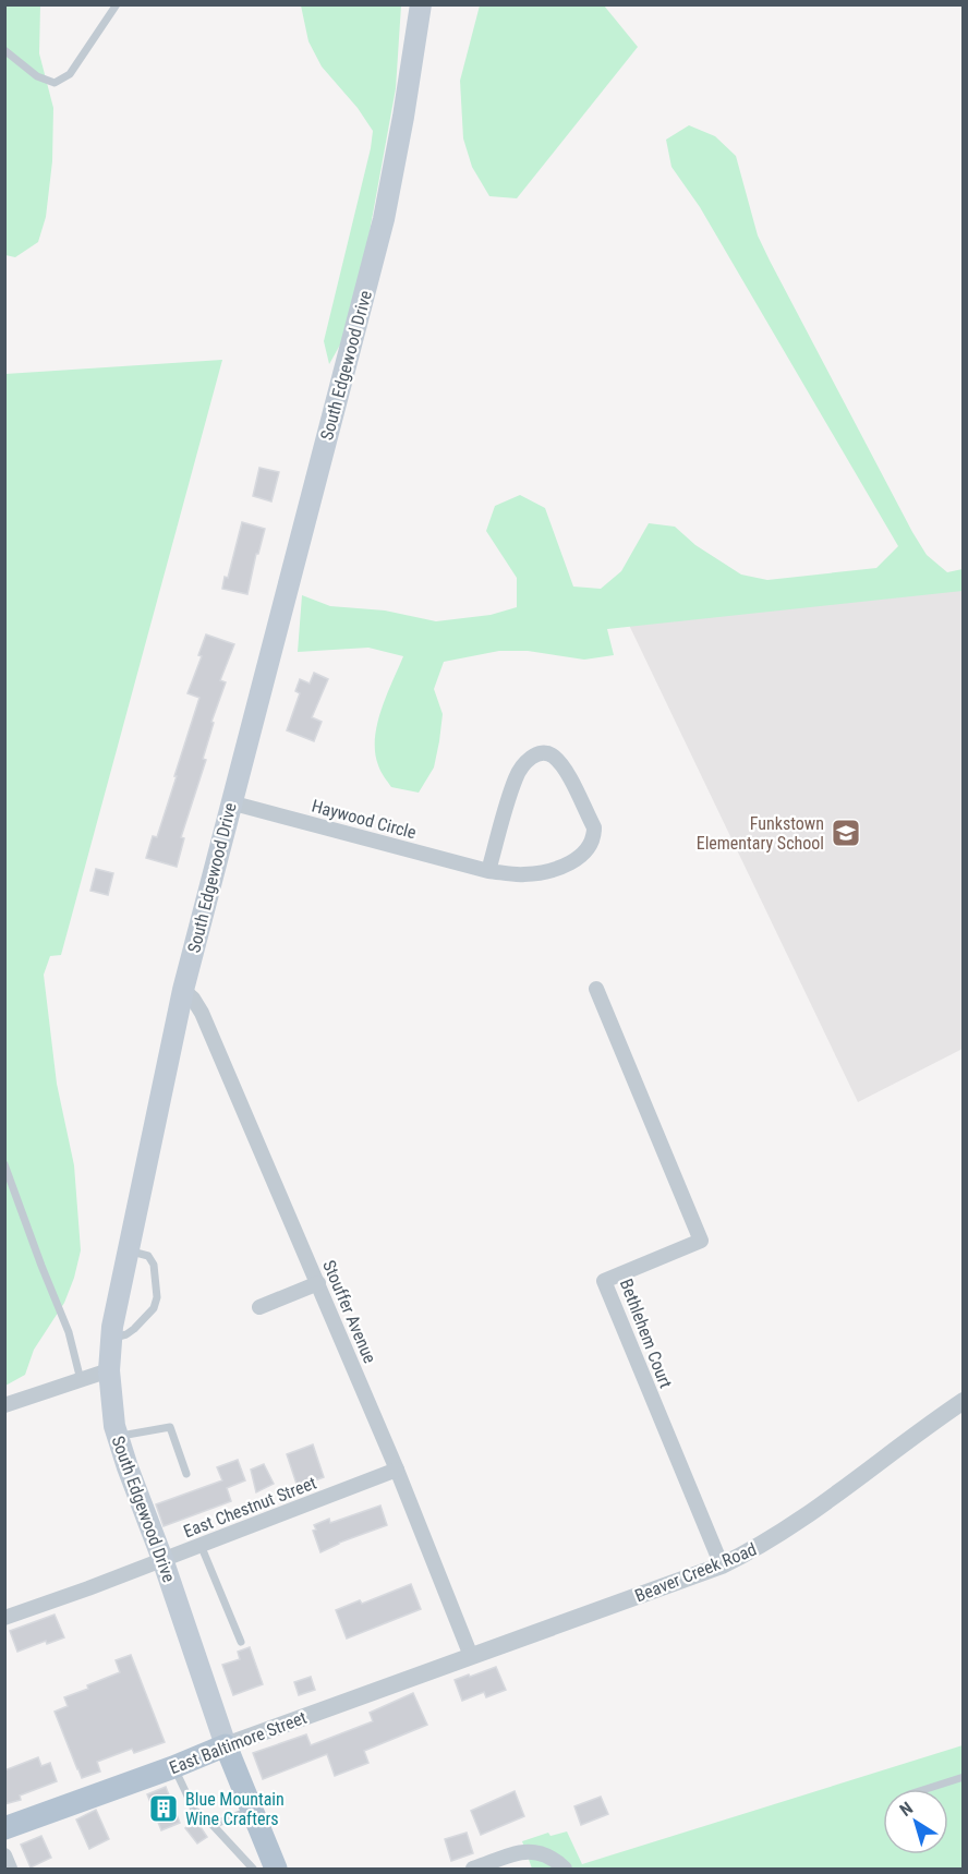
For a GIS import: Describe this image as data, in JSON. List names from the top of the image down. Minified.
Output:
{"streets":{"main road":["South Edgewood Drive","East Baltimore Street"],"street":["Haywood Circle","Stouffer Avenue","Bethlehem Court","East Chestnut Street","Beaver Creek Road"]},"crossings":[["South Edgewood Drive","Haywood Circle"],["South Edgewood Drive","Stouffer Avenue"],["South Edgewood Drive","East Chestnut Street"],["South Edgewood Drive","East Baltimore Street"],["Stouffer Avenue","East Chestnut Street"],["Stouffer Avenue","Beaver Creek Road"],["Stouffer Avenue","East Baltimore Street"],["Bethlehem Court","Beaver Creek Road"],["Beaver Creek Road","East Baltimore Street"]],"places":{"school or university":["Funkstown Elementary School"],"building":["Blue Mountain Wine Crafters"]},"north":"top left"}
